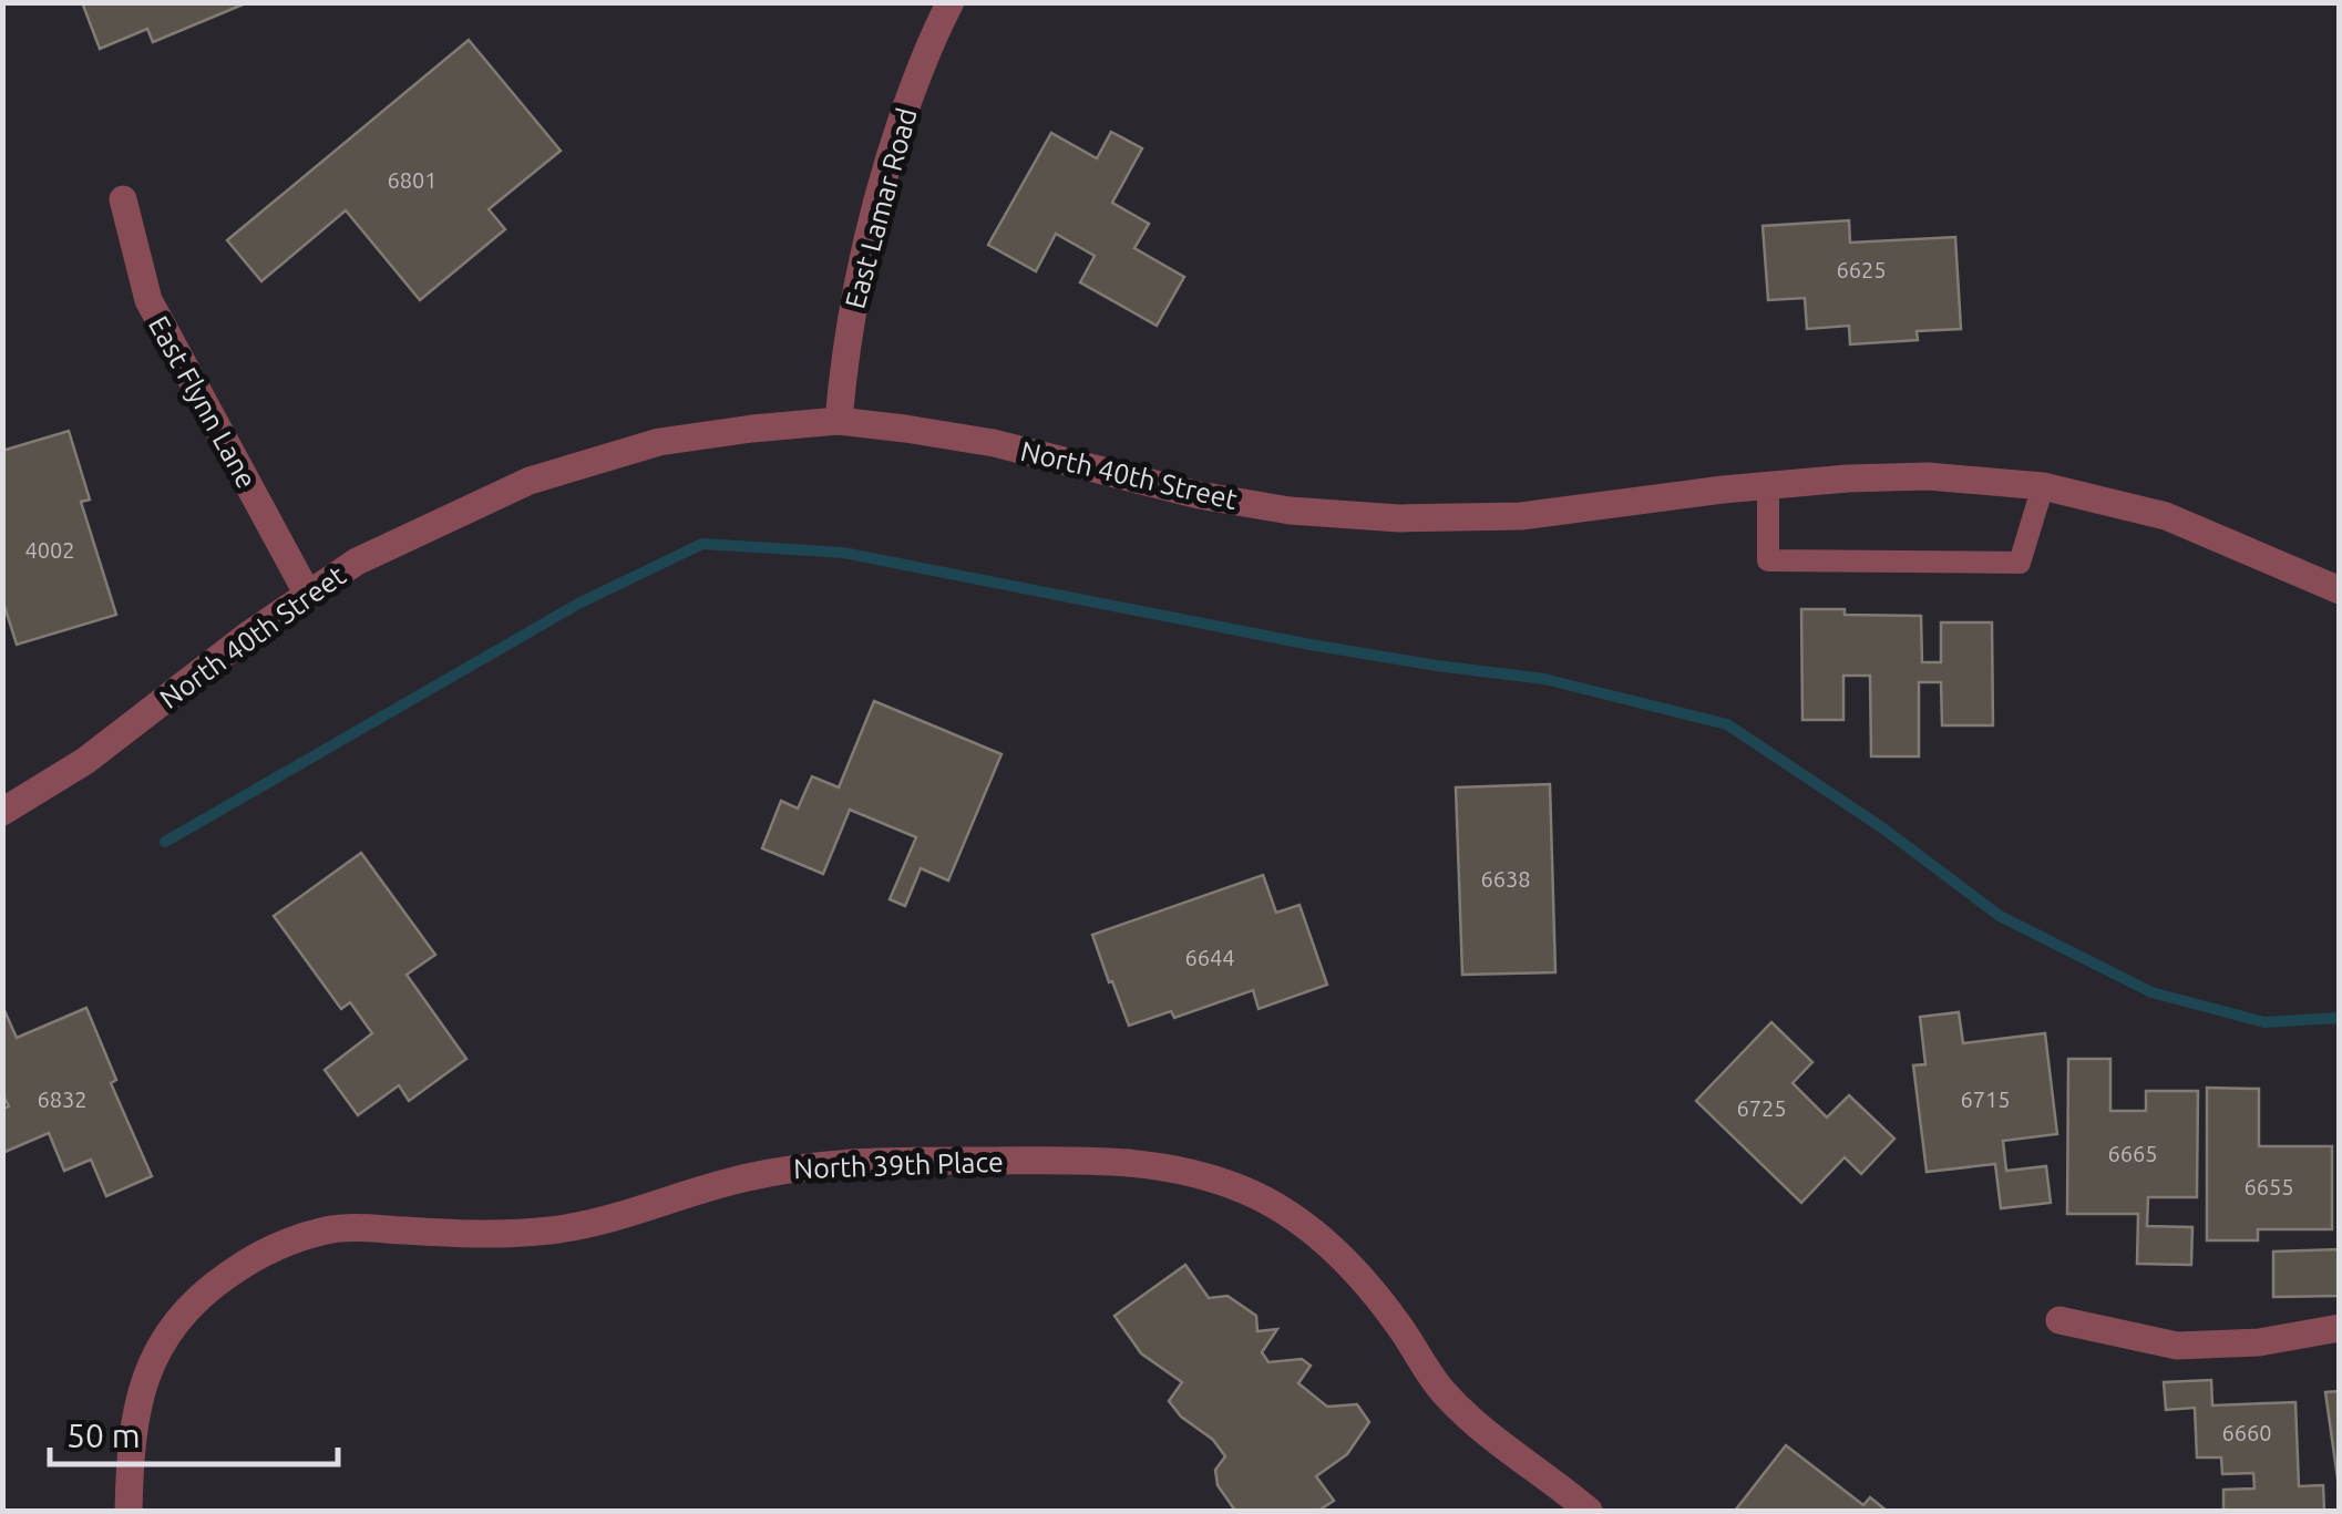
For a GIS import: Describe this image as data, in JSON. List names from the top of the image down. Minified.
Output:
{"streets":{"street":["East Lamar Road","East Flynn Lane","North 40th Street","North 39th Place"]},"crossings":[["East Lamar Road","North 40th Street"],["East Flynn Lane","North 40th Street"]],"house_numbers":["6801","6625","4002","6638","6644","6832","6715","6725","6665","6655","6660"],"scale_bar":"50 m"}
